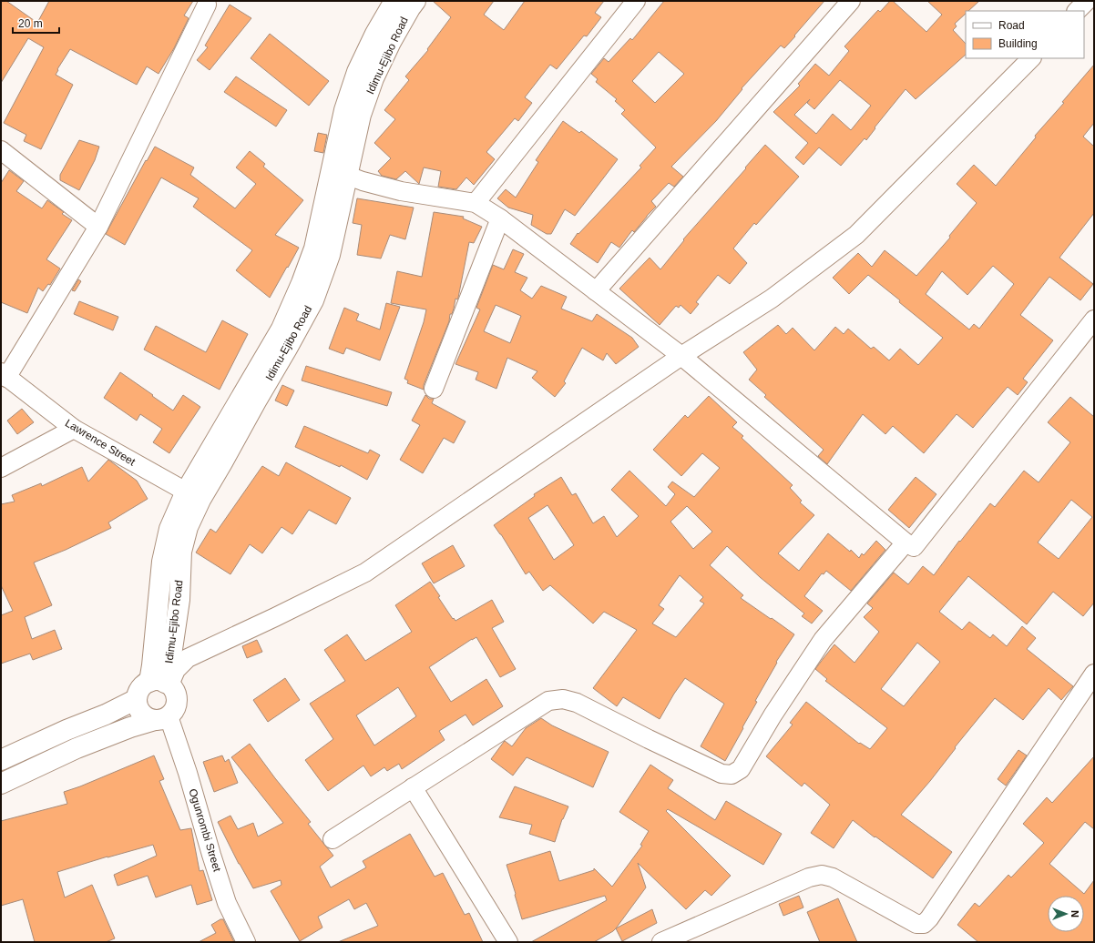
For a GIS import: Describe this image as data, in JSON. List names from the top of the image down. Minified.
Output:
{"streets":{"main road":["Idimu-Ejibo Road"],"street":["Lawrence Street","Ogunrombi Street"]},"crossings":[["Idimu-Ejibo Road","Lawrence Street"],["Idimu-Ejibo Road","Ogunrombi Street"]],"legend":["Road","Building"],"scale_bar":"20 m","north":"right"}
